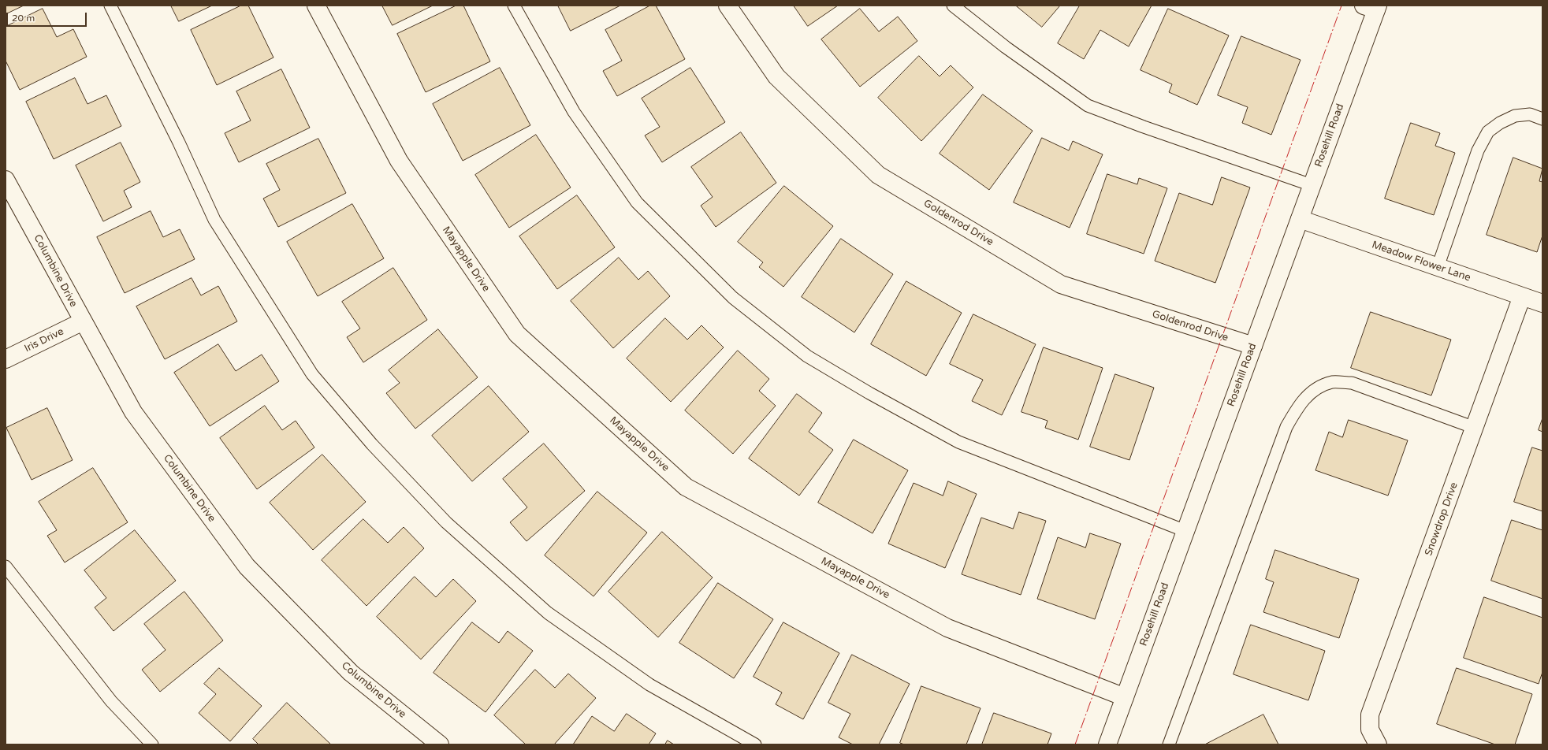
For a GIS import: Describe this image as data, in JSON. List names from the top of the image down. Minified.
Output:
{"streets":{"street":["Rosehill Road","Goldenrod Drive","Mayapple Drive","Meadow Flower Lane","Columbine Drive","Iris Drive","Snowdrop Drive"]},"crossings":[["Rosehill Road","Goldenrod Drive"],["Rosehill Road","Mayapple Drive"],["Rosehill Road","Meadow Flower Lane"],["Meadow Flower Lane","Snowdrop Drive"],["Columbine Drive","Iris Drive"]],"scale_bar":"20 m"}
